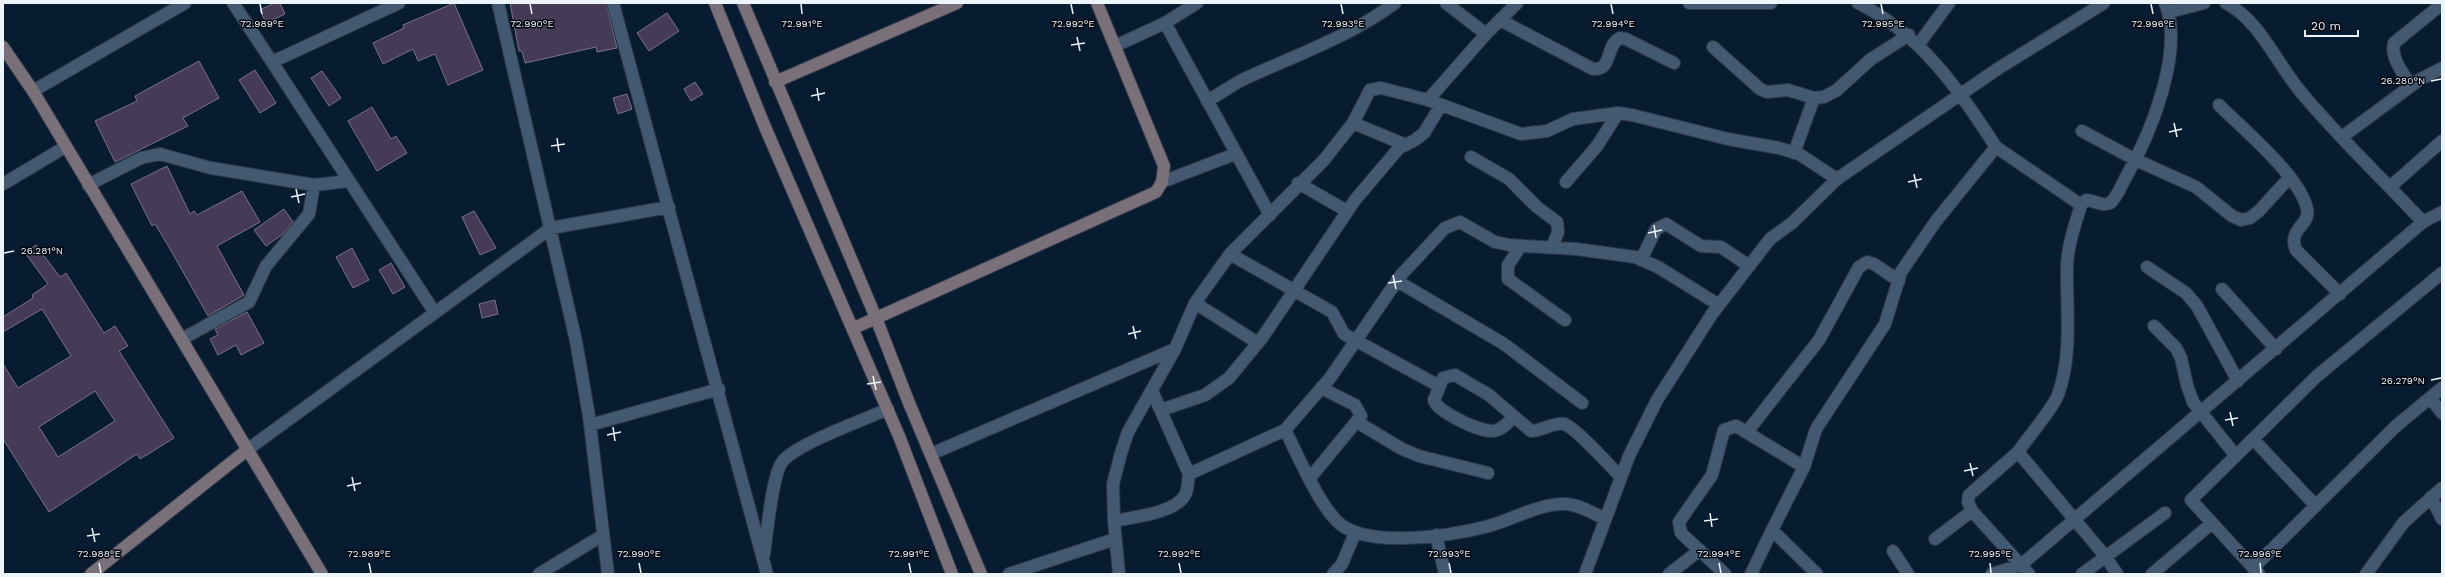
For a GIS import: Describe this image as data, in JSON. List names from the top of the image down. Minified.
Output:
{"scale_bar":"20 m","coordinates":["72.989°E","72.990°E","72.991°E","72.992°E","72.993°E","72.994°E","72.995°E","72.996°E","26.280°N","26.281°N","26.279°N","72.988°E"]}
